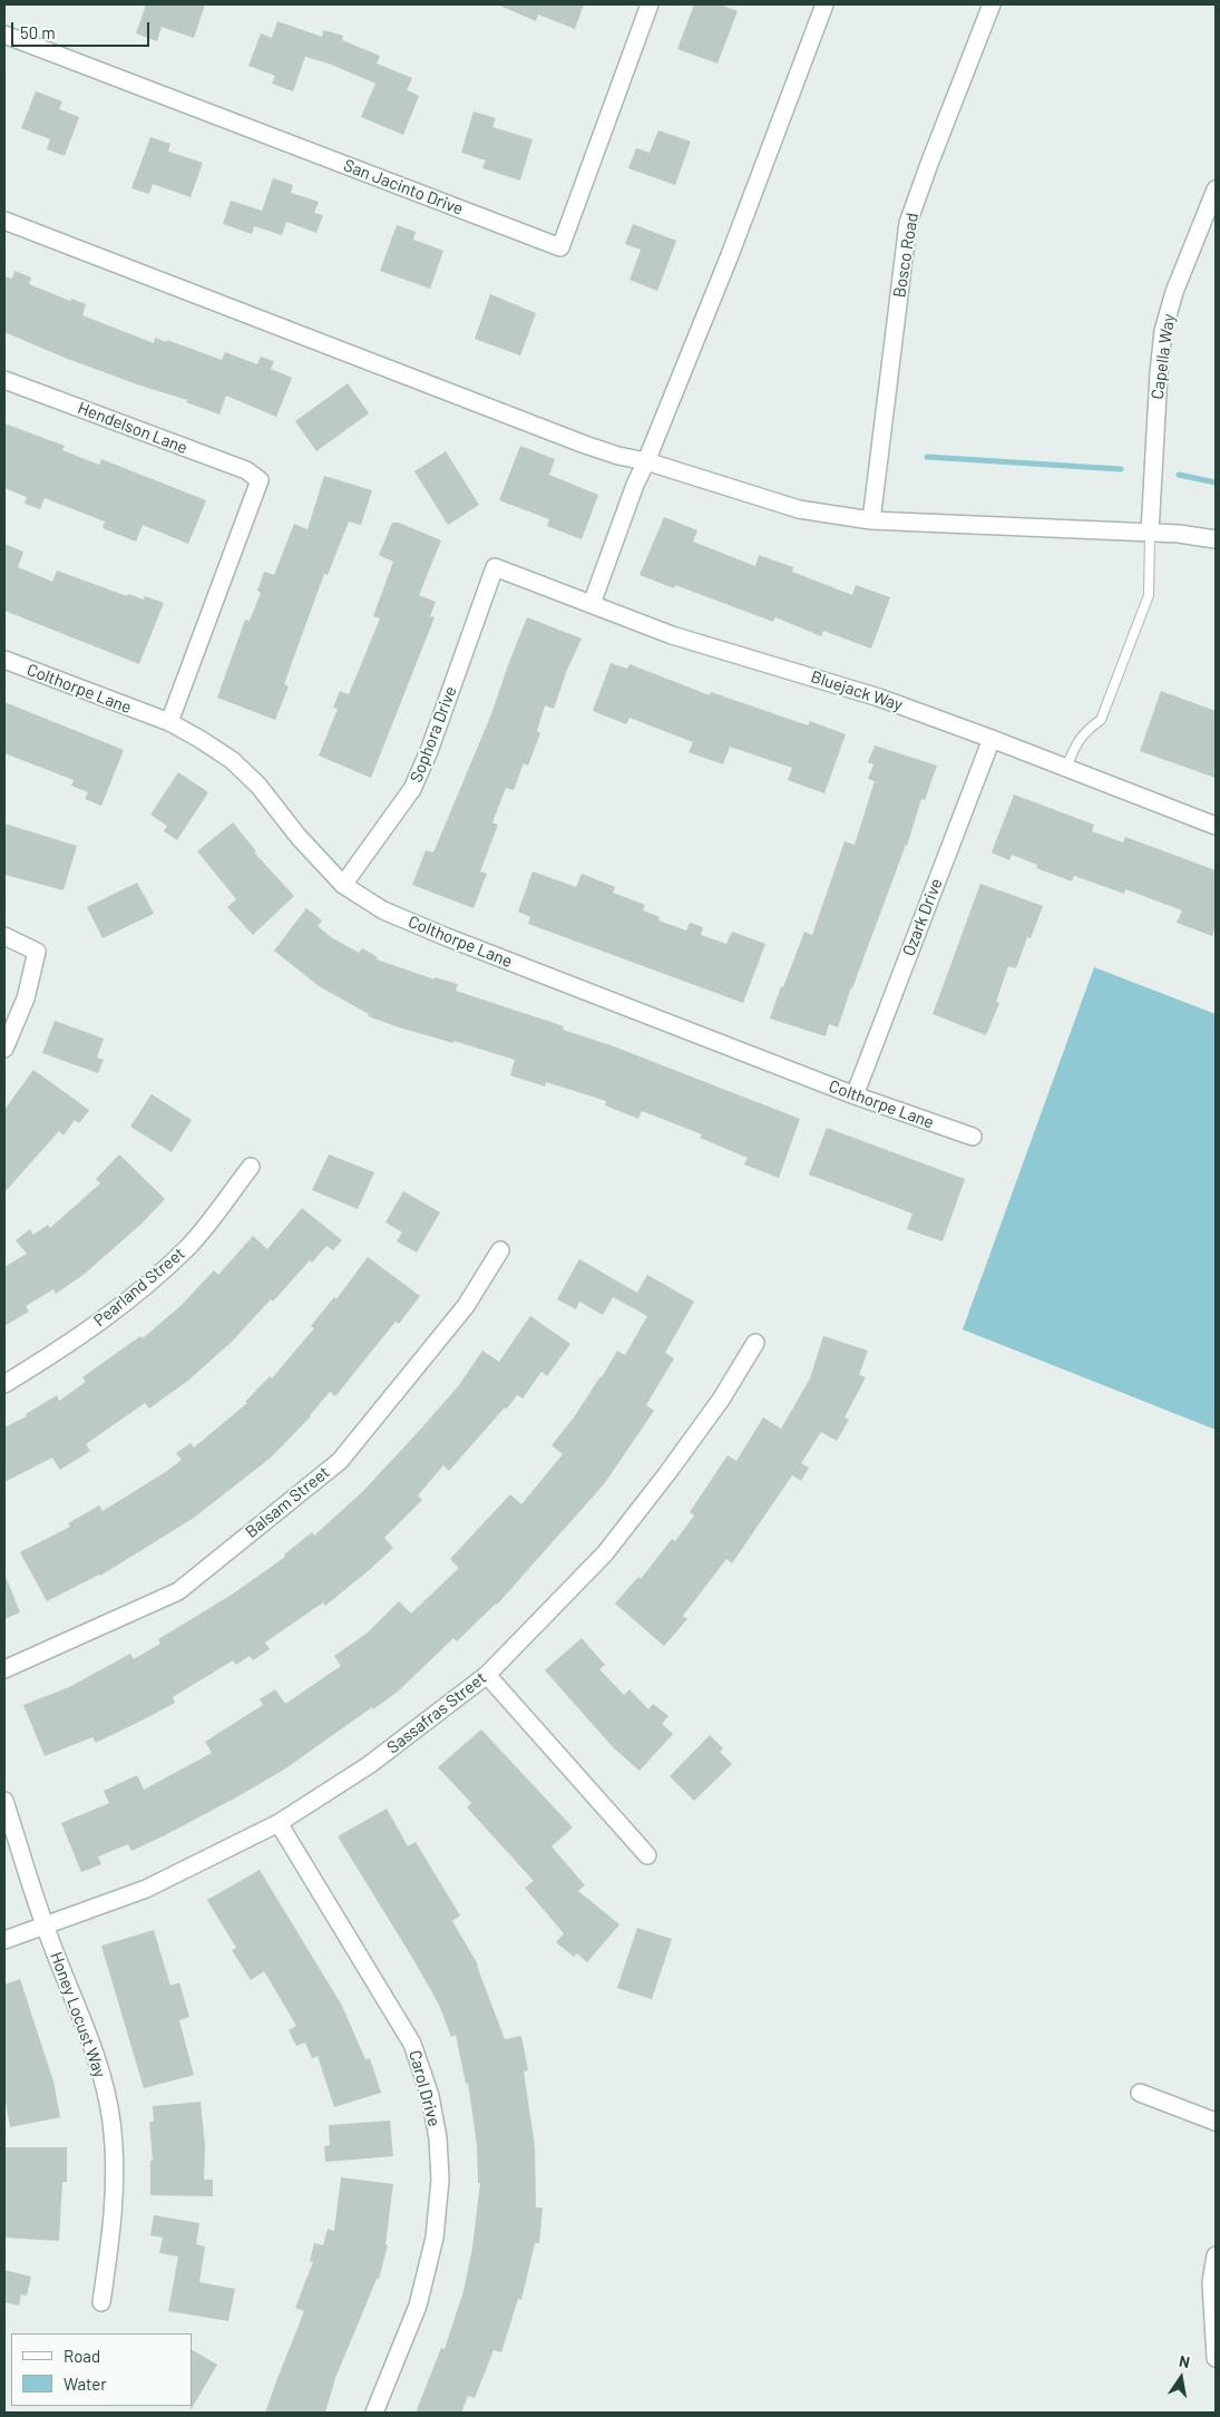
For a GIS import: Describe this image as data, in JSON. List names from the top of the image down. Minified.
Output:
{"streets":{"street":["San Jacinto Drive","Bosco Road","Capella Way","Hendelson Lane","Colthorpe Lane","Bluejack Way","Sophora Drive","Ozark Drive","Pearland Street","Balsam Street","Sassafras Street","Honey Locust Way","Carol Drive"]},"crossings":[["Hendelson Lane","Colthorpe Lane"],["Colthorpe Lane","Sophora Drive"],["Colthorpe Lane","Ozark Drive"],["Bluejack Way","Sophora Drive"],["Bluejack Way","Ozark Drive"],["Sassafras Street","Honey Locust Way"],["Sassafras Street","Carol Drive"]],"legend":["Road","Water"],"scale_bar":"50 m","north":"top"}
